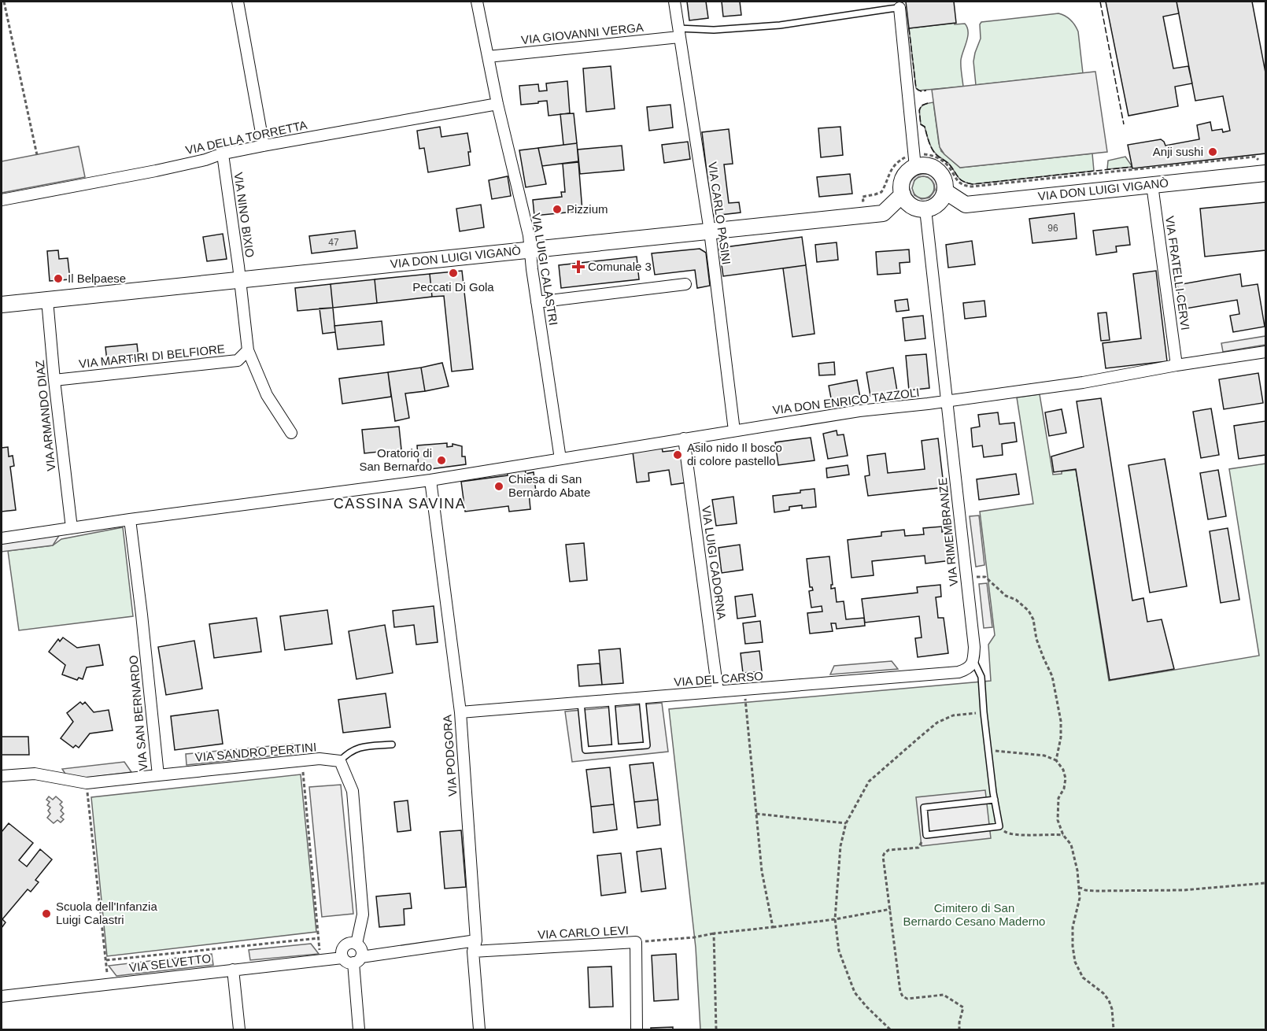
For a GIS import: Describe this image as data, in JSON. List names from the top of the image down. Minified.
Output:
{"streets":{"street":["VIA GIOVANNI VERGA","VIA DELLA TORRETTA","VIA DON LUIGI VIGANÒ","VIA CARLO PASINI","VIA NINO BIXIO","VIA LUIGI CALASTRI","VIA FRATELLI CERVI","VIA MARTIRI DI BELFIORE","VIA DON ENRICO TAZZOLI","VIA ARMANDO DIAZ","VIA RIMEMBRANZE","VIA LUIGI CADORNA","VIA DEL CARSO","VIA SAN BERNARDO","VIA SANDRO PERTINI","VIA PODGORA","VIA CARLO LEVI","VIA SELVETTO"]},"crossings":[["VIA GIOVANNI VERGA","VIA CARLO PASINI"],["VIA GIOVANNI VERGA","VIA LUIGI CALASTRI"],["VIA DELLA TORRETTA","VIA NINO BIXIO"],["VIA DELLA TORRETTA","VIA LUIGI CALASTRI"],["VIA DON LUIGI VIGANÒ","VIA CARLO PASINI"],["VIA DON LUIGI VIGANÒ","VIA NINO BIXIO"],["VIA DON LUIGI VIGANÒ","VIA LUIGI CALASTRI"],["VIA DON LUIGI VIGANÒ","VIA FRATELLI CERVI"],["VIA DON LUIGI VIGANÒ","VIA ARMANDO DIAZ"],["VIA DON LUIGI VIGANÒ","VIA RIMEMBRANZE"],["VIA CARLO PASINI","VIA DON ENRICO TAZZOLI"],["VIA NINO BIXIO","VIA MARTIRI DI BELFIORE"],["VIA LUIGI CALASTRI","VIA DON ENRICO TAZZOLI"],["VIA FRATELLI CERVI","VIA DON ENRICO TAZZOLI"],["VIA MARTIRI DI BELFIORE","VIA ARMANDO DIAZ"],["VIA DON ENRICO TAZZOLI","VIA RIMEMBRANZE"],["VIA DON ENRICO TAZZOLI","VIA LUIGI CADORNA"],["VIA DON ENRICO TAZZOLI","VIA PODGORA"],["VIA RIMEMBRANZE","VIA DEL CARSO"],["VIA LUIGI CADORNA","VIA DEL CARSO"],["VIA DEL CARSO","VIA PODGORA"],["VIA SAN BERNARDO","VIA SANDRO PERTINI"],["VIA PODGORA","VIA CARLO LEVI"]],"districts":["CASSINA SAVINA"],"parks":["Cimitero di San Bernardo Cesano Maderno"],"places":{"other":["Anji sushi","Pizzium","Peccati Di Gola","Il Belpaese","Asilo nido Il bosco di colore pastello","Oratorio di San Bernardo","Chiesa di San Bernardo Abate","Scuola dell'Infanzia Luigi Calastri"],"health":["Comunale 3"]},"house_numbers":["96","47"]}
